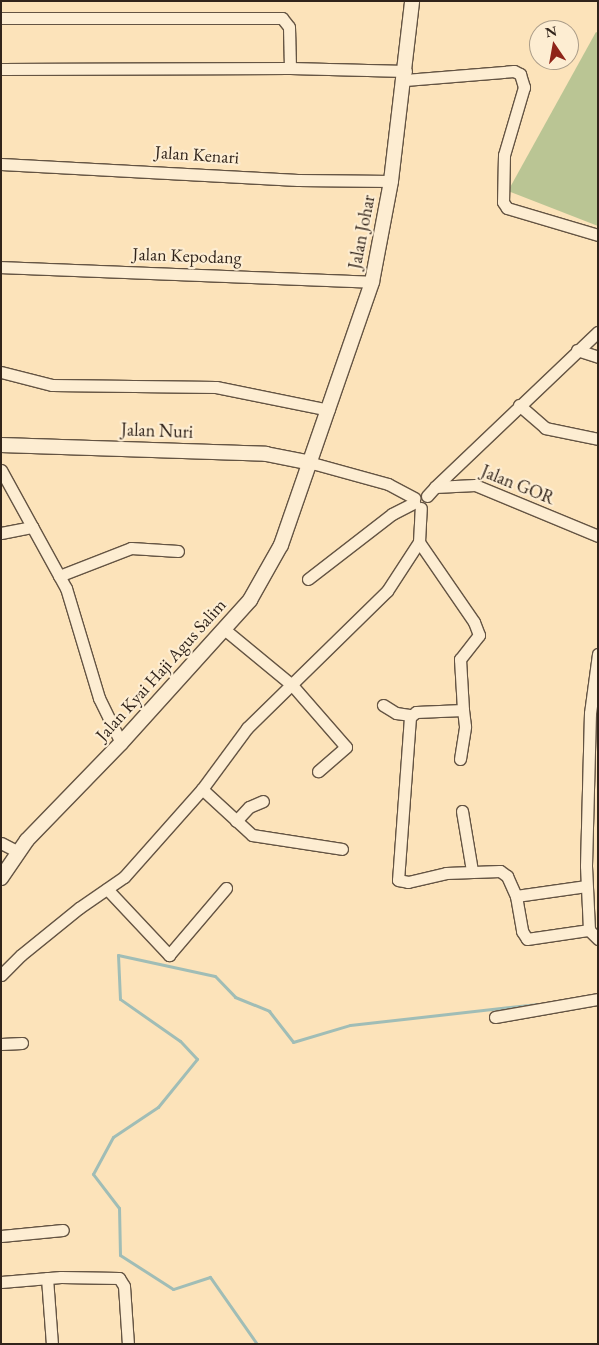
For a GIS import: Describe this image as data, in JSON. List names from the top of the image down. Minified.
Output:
{"streets":{"street":["Jalan Kenari","Jalan Johar","Jalan Kepodang","Jalan Nuri","Jalan GOR","Jalan Kyai Haji Agus Salim"]},"crossings":[["Jalan Kenari","Jalan Johar"],["Jalan Johar","Jalan Kepodang"],["Jalan Johar","Jalan Nuri"],["Jalan Johar","Jalan Kyai Haji Agus Salim"],["Jalan Nuri","Jalan Kyai Haji Agus Salim"]],"north":"top"}
